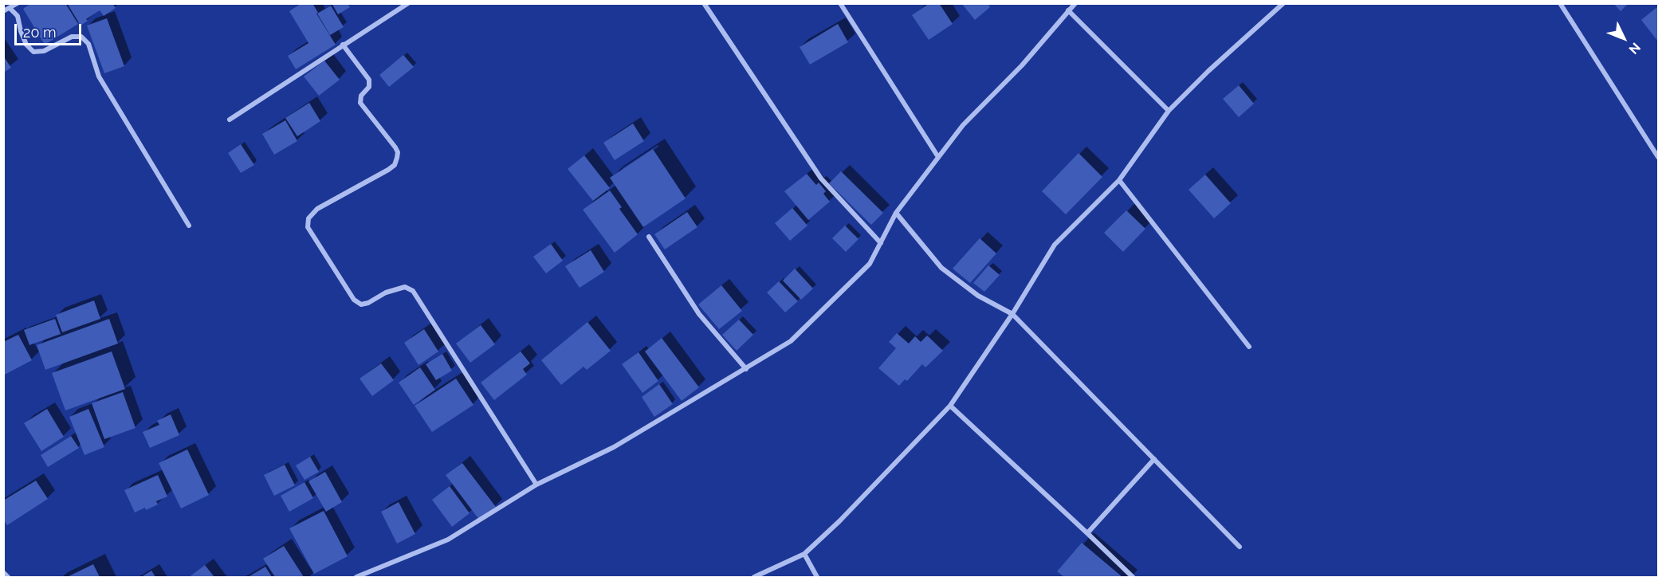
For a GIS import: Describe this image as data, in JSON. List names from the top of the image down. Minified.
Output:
{"scale_bar":"20 m","north":"bottom right"}
